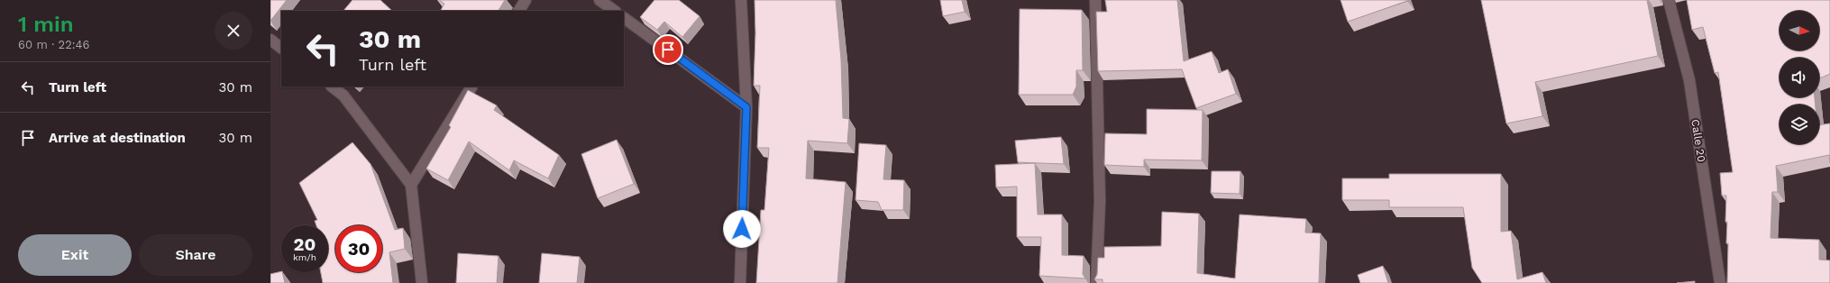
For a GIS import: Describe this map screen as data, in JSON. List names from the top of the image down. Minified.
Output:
{"streets":{"street":["Calle 20"]},"north":"right","page":{"heading":["1 min","60 m · 22:46"],"turn":["30 m","Turn left"],"list":[{"name":"Turn left","value":"30 m"},{"name":"Arrive at destination","value":"30 m"}],"speed":"20 km/h","limit":"30","buttons":["Exit","Share"]}}
